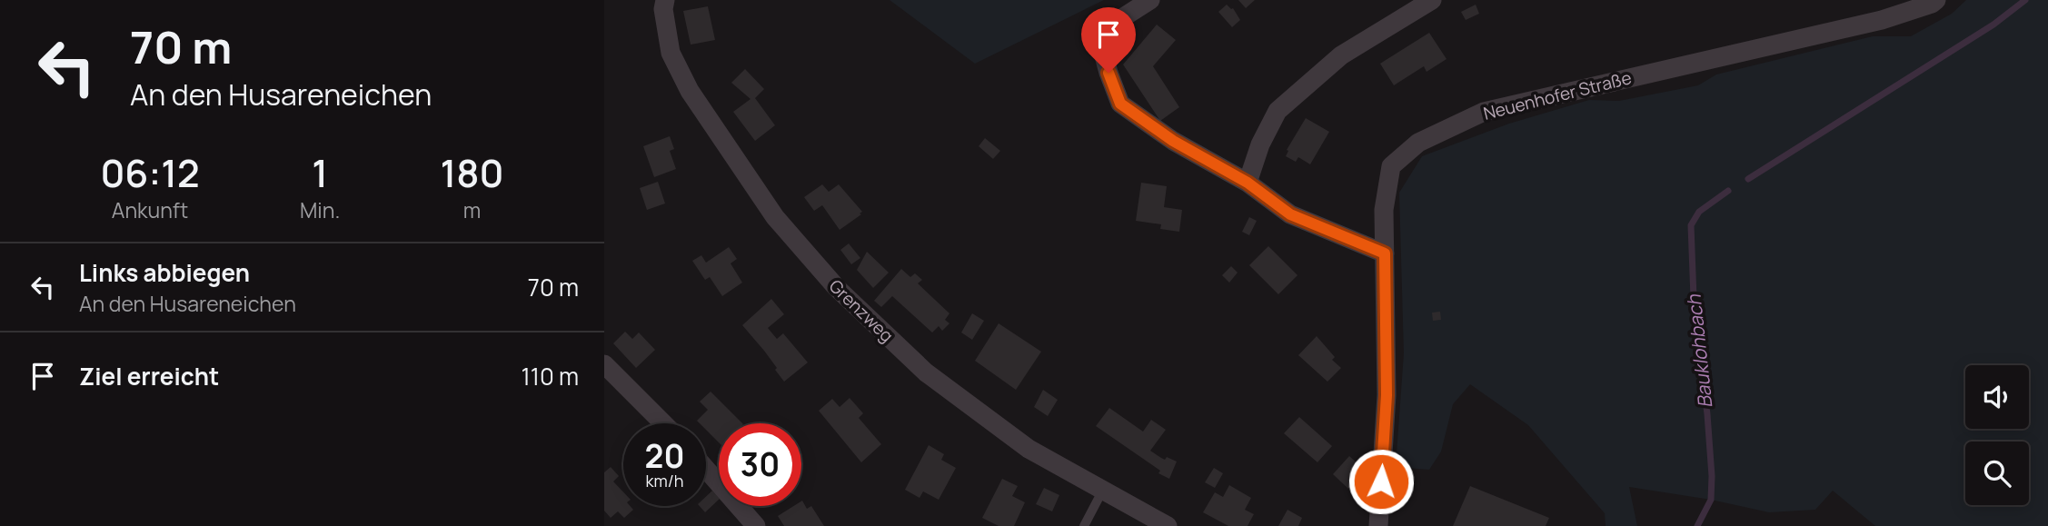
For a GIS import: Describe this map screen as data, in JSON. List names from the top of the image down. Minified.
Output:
{"streets":{"street":["Neuenhofer Straße","Grenzweg"]},"water":["Bauklohbach"],"page":{"turn":["70 m","An den Husareneichen"],"eta":["06:12","Ankunft","1","Min.","180","m"],"list":[{"name":"Links abbiegen","note":"An den Husareneichen","value":"70 m"},{"name":"Ziel erreicht","value":"110 m"}],"speed":"20 km/h","limit":"30"}}
